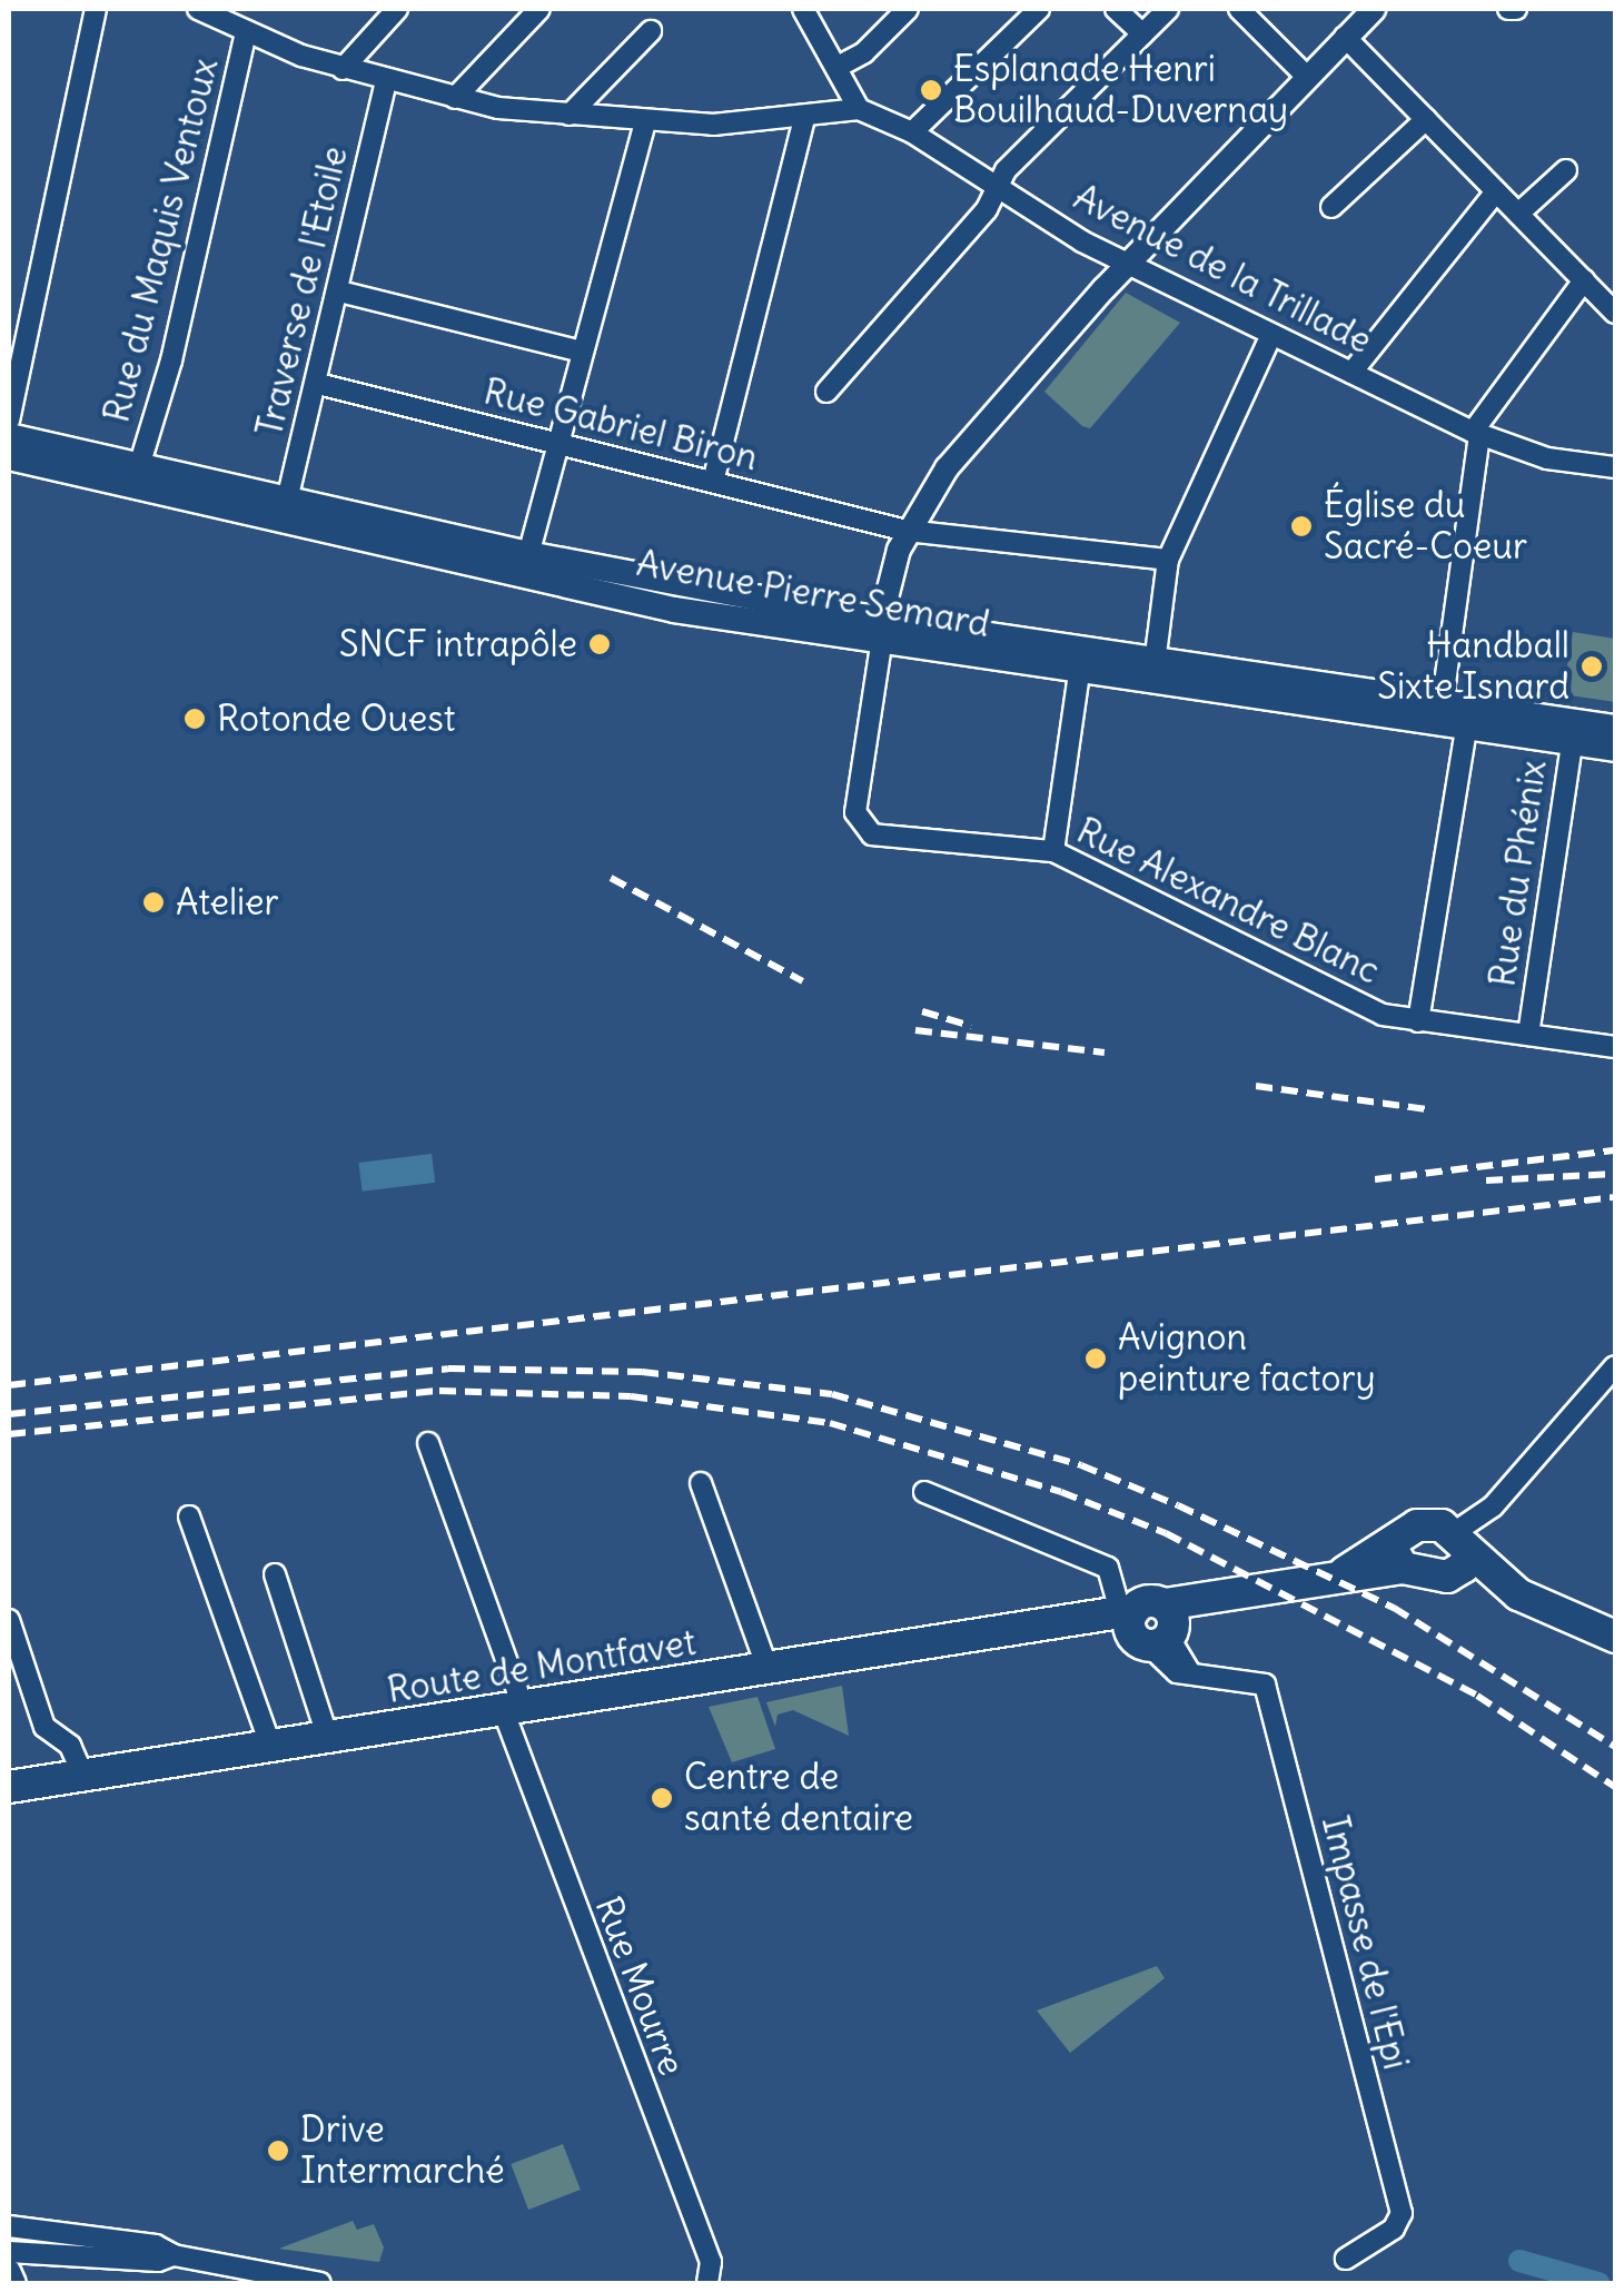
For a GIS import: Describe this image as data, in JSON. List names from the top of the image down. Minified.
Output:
{"streets":{"main road":["Avenue Pierre Semard","Route de Montfavet"],"street":["Rue du Maquis Ventoux","Avenue de la Trillade","Traverse de l'Etoile","Rue Gabriel Biron","Rue du Phénix","Rue Alexandre Blanc","Impasse de l'Epi","Rue Mourre"]},"crossings":[["Rue du Maquis Ventoux","Avenue Pierre Semard"],["Traverse de l'Etoile","Rue Gabriel Biron"],["Traverse de l'Etoile","Avenue Pierre Semard"],["Avenue Pierre Semard","Rue du Phénix"],["Avenue Pierre Semard","Rue Alexandre Blanc"],["Rue du Phénix","Rue Alexandre Blanc"],["Route de Montfavet","Impasse de l'Epi"],["Route de Montfavet","Rue Mourre"]],"places":["Esplanade Henri Bouilhaud-Duvernay","Église du Sacré-Coeur","SNCF intrapôle","Handball Sixte Isnard","Rotonde Ouest","Atelier","Avignon peinture factory","Centre de santé dentaire","Drive Intermarché"]}
